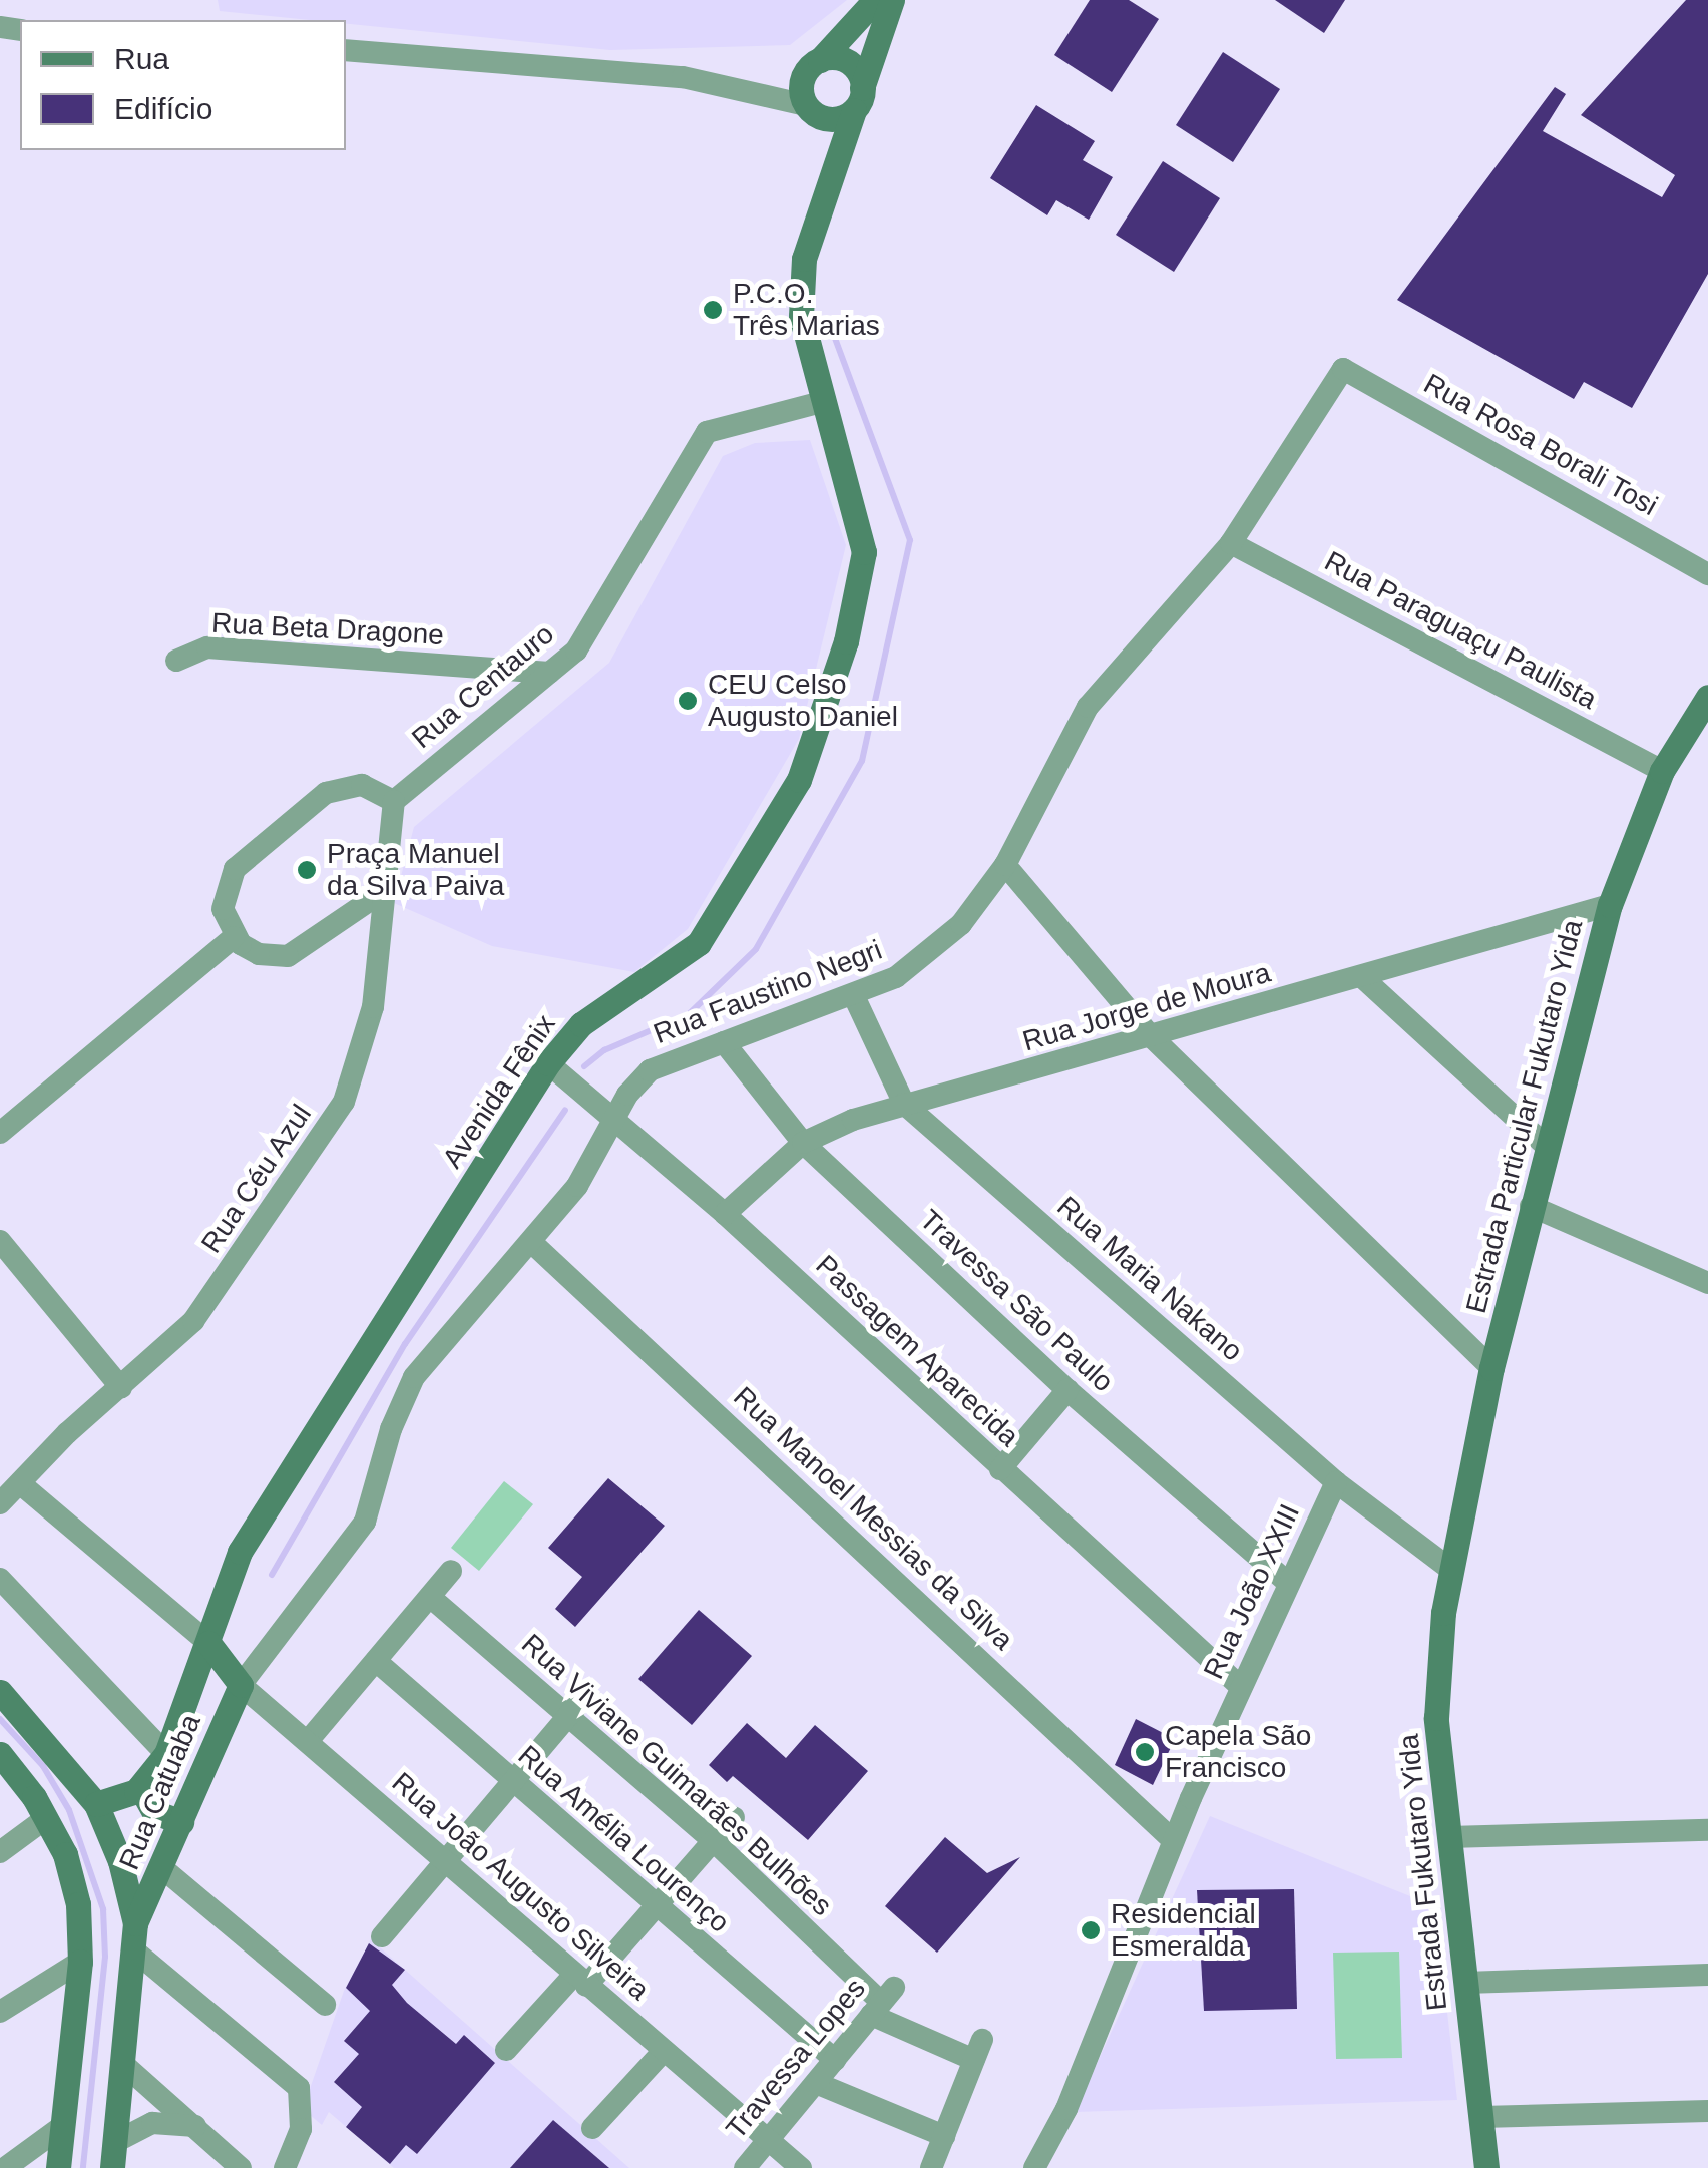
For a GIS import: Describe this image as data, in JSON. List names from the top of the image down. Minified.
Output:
{"streets":{"street":["Rua Rosa Borali Tosi","Rua Beta Dragone","Rua Paraguaçu Paulista","Rua Centauro","Rua Faustino Negri","Rua Jorge de Moura","Avenida Fênix","Estrada Particular Fukutaro Yida","Rua Céu Azul","Rua Maria Nakano","Travessa São Paulo","Passagem Aparecida","Rua Manoel Messias da Silva","Rua João XXIII","Rua Viviane Guimarães Bulhões","Rua Catuaba","Rua Amélia Lourenço","Estrada Fukutaro Yida","Rua João Augusto Silveira","Travessa Lopes"]},"crossings":[["Rua Rosa Borali Tosi","Rua Faustino Negri"],["Rua Beta Dragone","Rua Centauro"],["Rua Paraguaçu Paulista","Rua Faustino Negri"],["Rua Paraguaçu Paulista","Estrada Particular Fukutaro Yida"],["Rua Centauro","Avenida Fênix"],["Rua Centauro","Rua Céu Azul"],["Rua Faustino Negri","Rua Maria Nakano"],["Rua Faustino Negri","Travessa São Paulo"],["Rua Faustino Negri","Passagem Aparecida"],["Rua Faustino Negri","Rua Manoel Messias da Silva"],["Rua Faustino Negri","Rua Catuaba"],["Rua Faustino Negri","Rua João Augusto Silveira"],["Rua Jorge de Moura","Estrada Particular Fukutaro Yida"],["Rua Jorge de Moura","Rua Maria Nakano"],["Rua Jorge de Moura","Travessa São Paulo"],["Rua Jorge de Moura","Passagem Aparecida"],["Avenida Fênix","Passagem Aparecida"],["Avenida Fênix","Rua João Augusto Silveira"],["Estrada Particular Fukutaro Yida","Rua Maria Nakano"],["Estrada Particular Fukutaro Yida","Estrada Fukutaro Yida"],["Rua Maria Nakano","Rua João XXIII"],["Rua Maria Nakano","Estrada Fukutaro Yida"],["Travessa São Paulo","Rua João XXIII"],["Passagem Aparecida","Rua João XXIII"],["Rua Manoel Messias da Silva","Rua João XXIII"],["Rua Viviane Guimarães Bulhões","Travessa Lopes"],["Rua Catuaba","Rua João Augusto Silveira"],["Rua Amélia Lourenço","Travessa Lopes"],["Rua João Augusto Silveira","Travessa Lopes"]],"places":["P.C.O. Três Marias","CEU Celso Augusto Daniel","Praça Manuel da Silva Paiva","Capela São Francisco","Residencial Esmeralda"],"legend":["Rua","Edifício"]}
